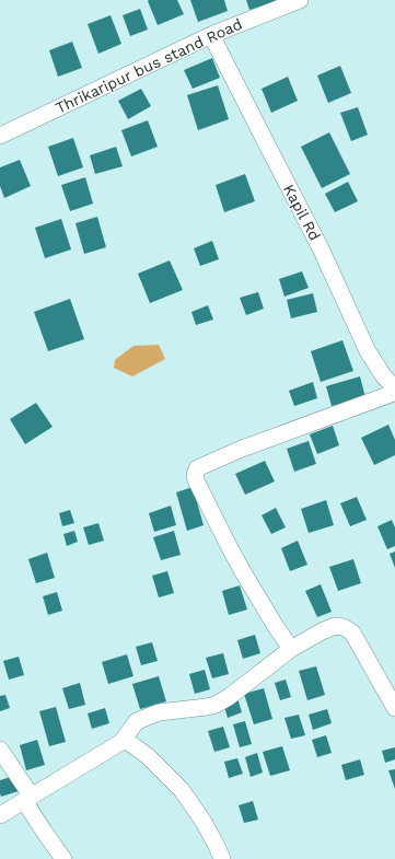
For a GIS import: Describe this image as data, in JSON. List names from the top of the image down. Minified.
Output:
{"streets":{"street":["Thrikaripur bus stand Road","Kapil Rd"]},"crossings":[["Thrikaripur bus stand Road","Kapil Rd"]]}
